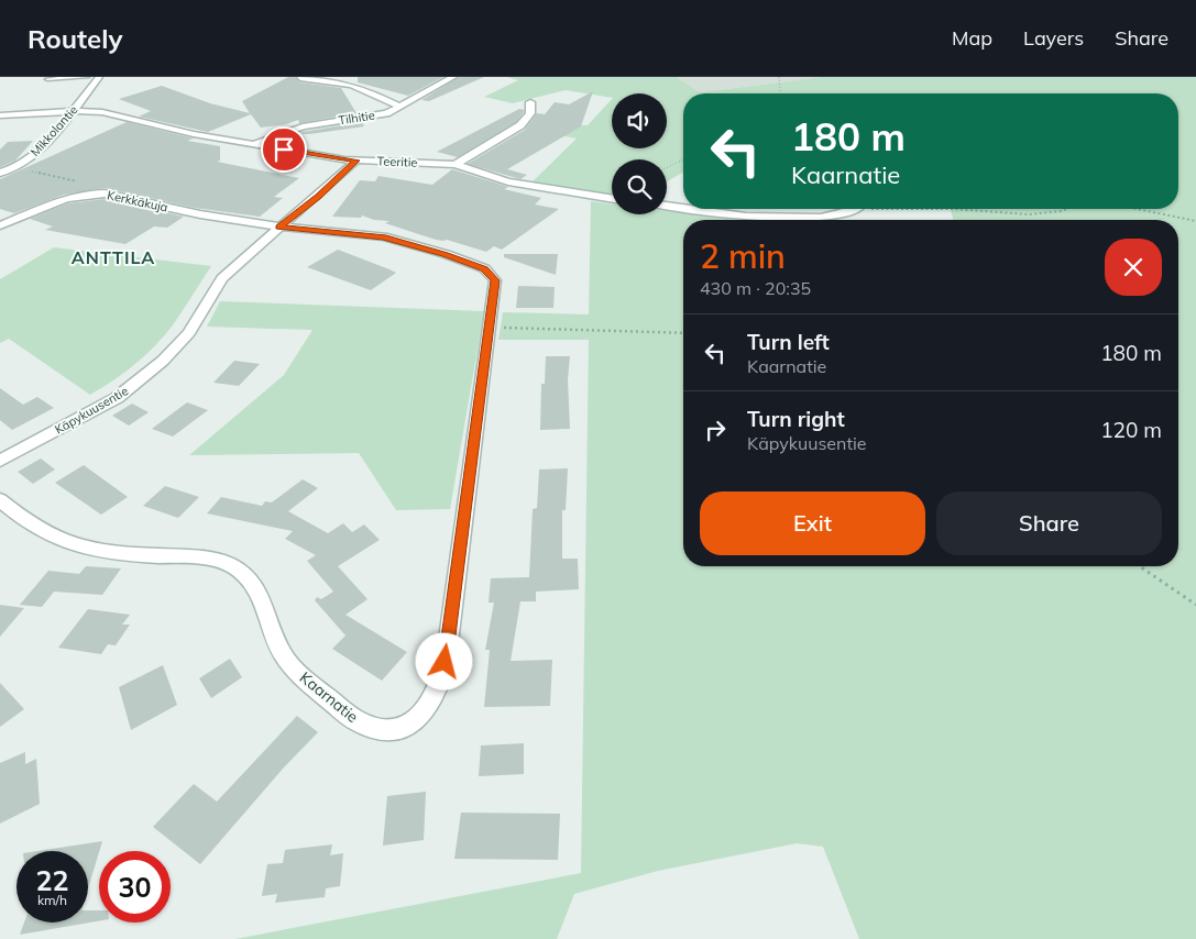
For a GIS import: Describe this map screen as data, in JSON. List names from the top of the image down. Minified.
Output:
{"streets":{"street":["Tilhitie","Mikkolantie","Teeritie","Kerkkäkuja","Käpykuusentie","Kaarnatie"]},"crossings":[["Tilhitie","Teeritie"],["Mikkolantie","Teeritie"],["Teeritie","Käpykuusentie"],["Kerkkäkuja","Käpykuusentie"],["Kerkkäkuja","Kaarnatie"],["Käpykuusentie","Kaarnatie"]],"districts":["ANTTILA"],"page":{"header":"Routely","nav":["Map","Layers","Share"],"turn":["180 m","Kaarnatie"],"heading":["2 min","430 m · 20:35"],"list":[{"name":"Turn left","note":"Kaarnatie","value":"180 m"},{"name":"Turn right","note":"Käpykuusentie","value":"120 m"}],"buttons":["Exit","Share"],"speed":"22 km/h","limit":"30"}}
